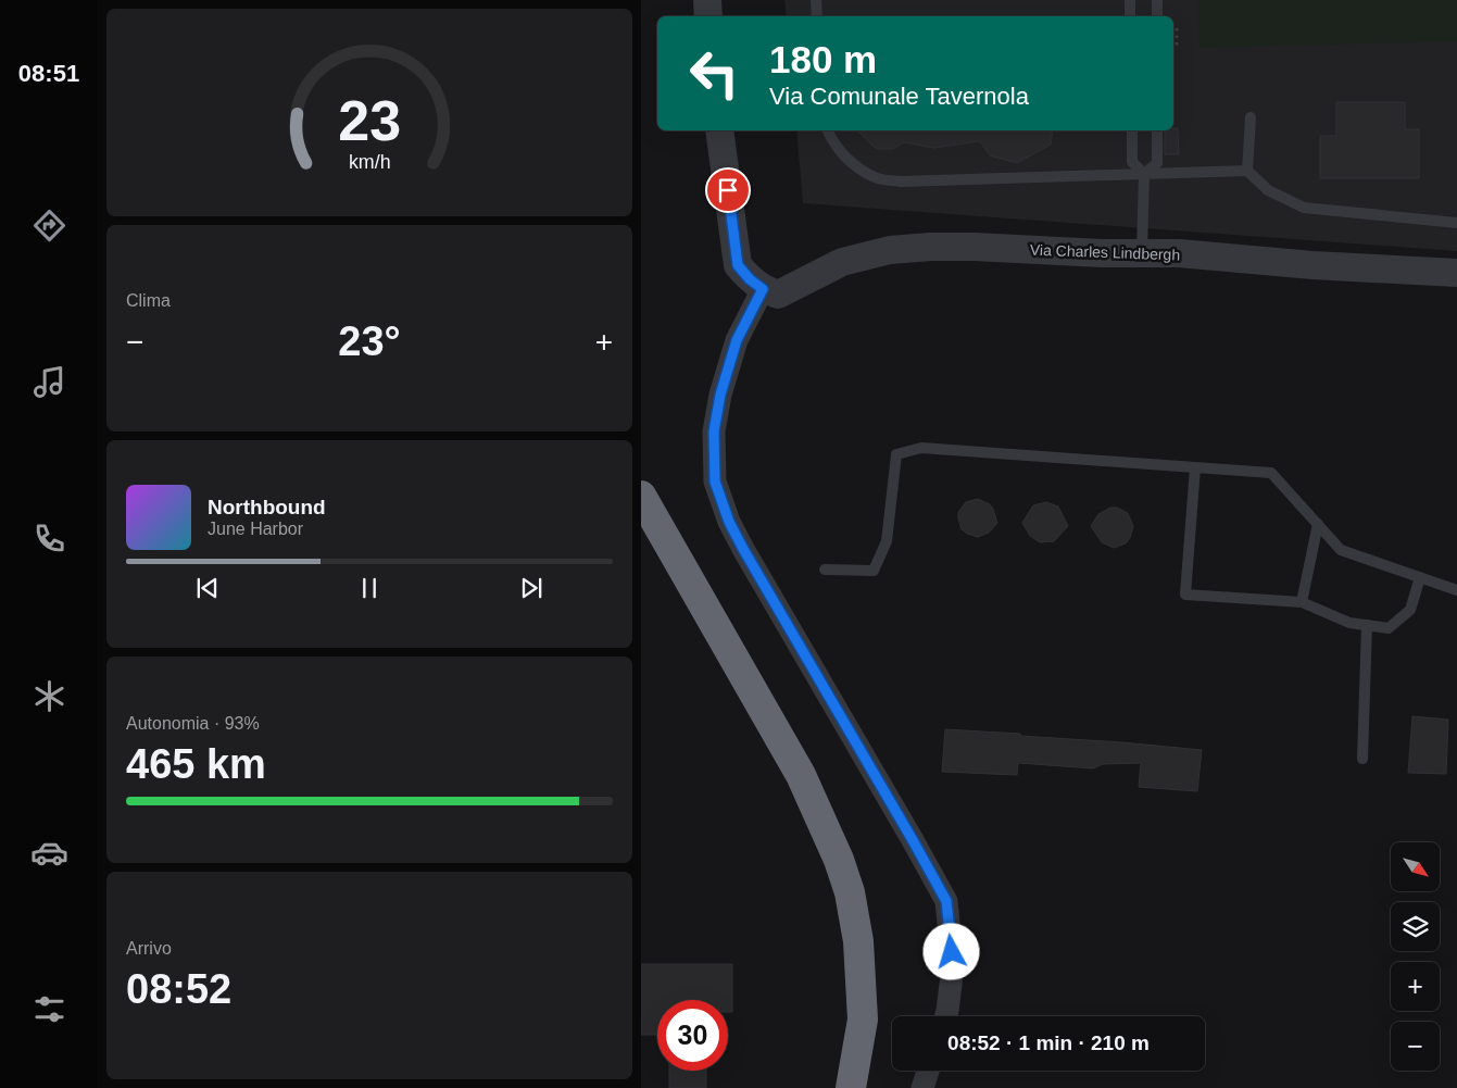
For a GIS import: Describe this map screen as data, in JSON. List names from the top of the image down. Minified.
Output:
{"streets":{"street":["Via Charles Lindbergh"]},"north":"bottom right","page":{"tabs":"08:51","turn":["180 m","Via Comunale Tavernola"],"tile":["Clima",["Autonomia · 93%","465 km"],["Arrivo","08:52"]],"heat":["−","23°","+"],"song":["Northbound","June Harbor"],"map_buttons":["+","−"],"limit":"30","trip":"08:52 · 1 min · 210 m","gauge":["23","km/h"]}}
